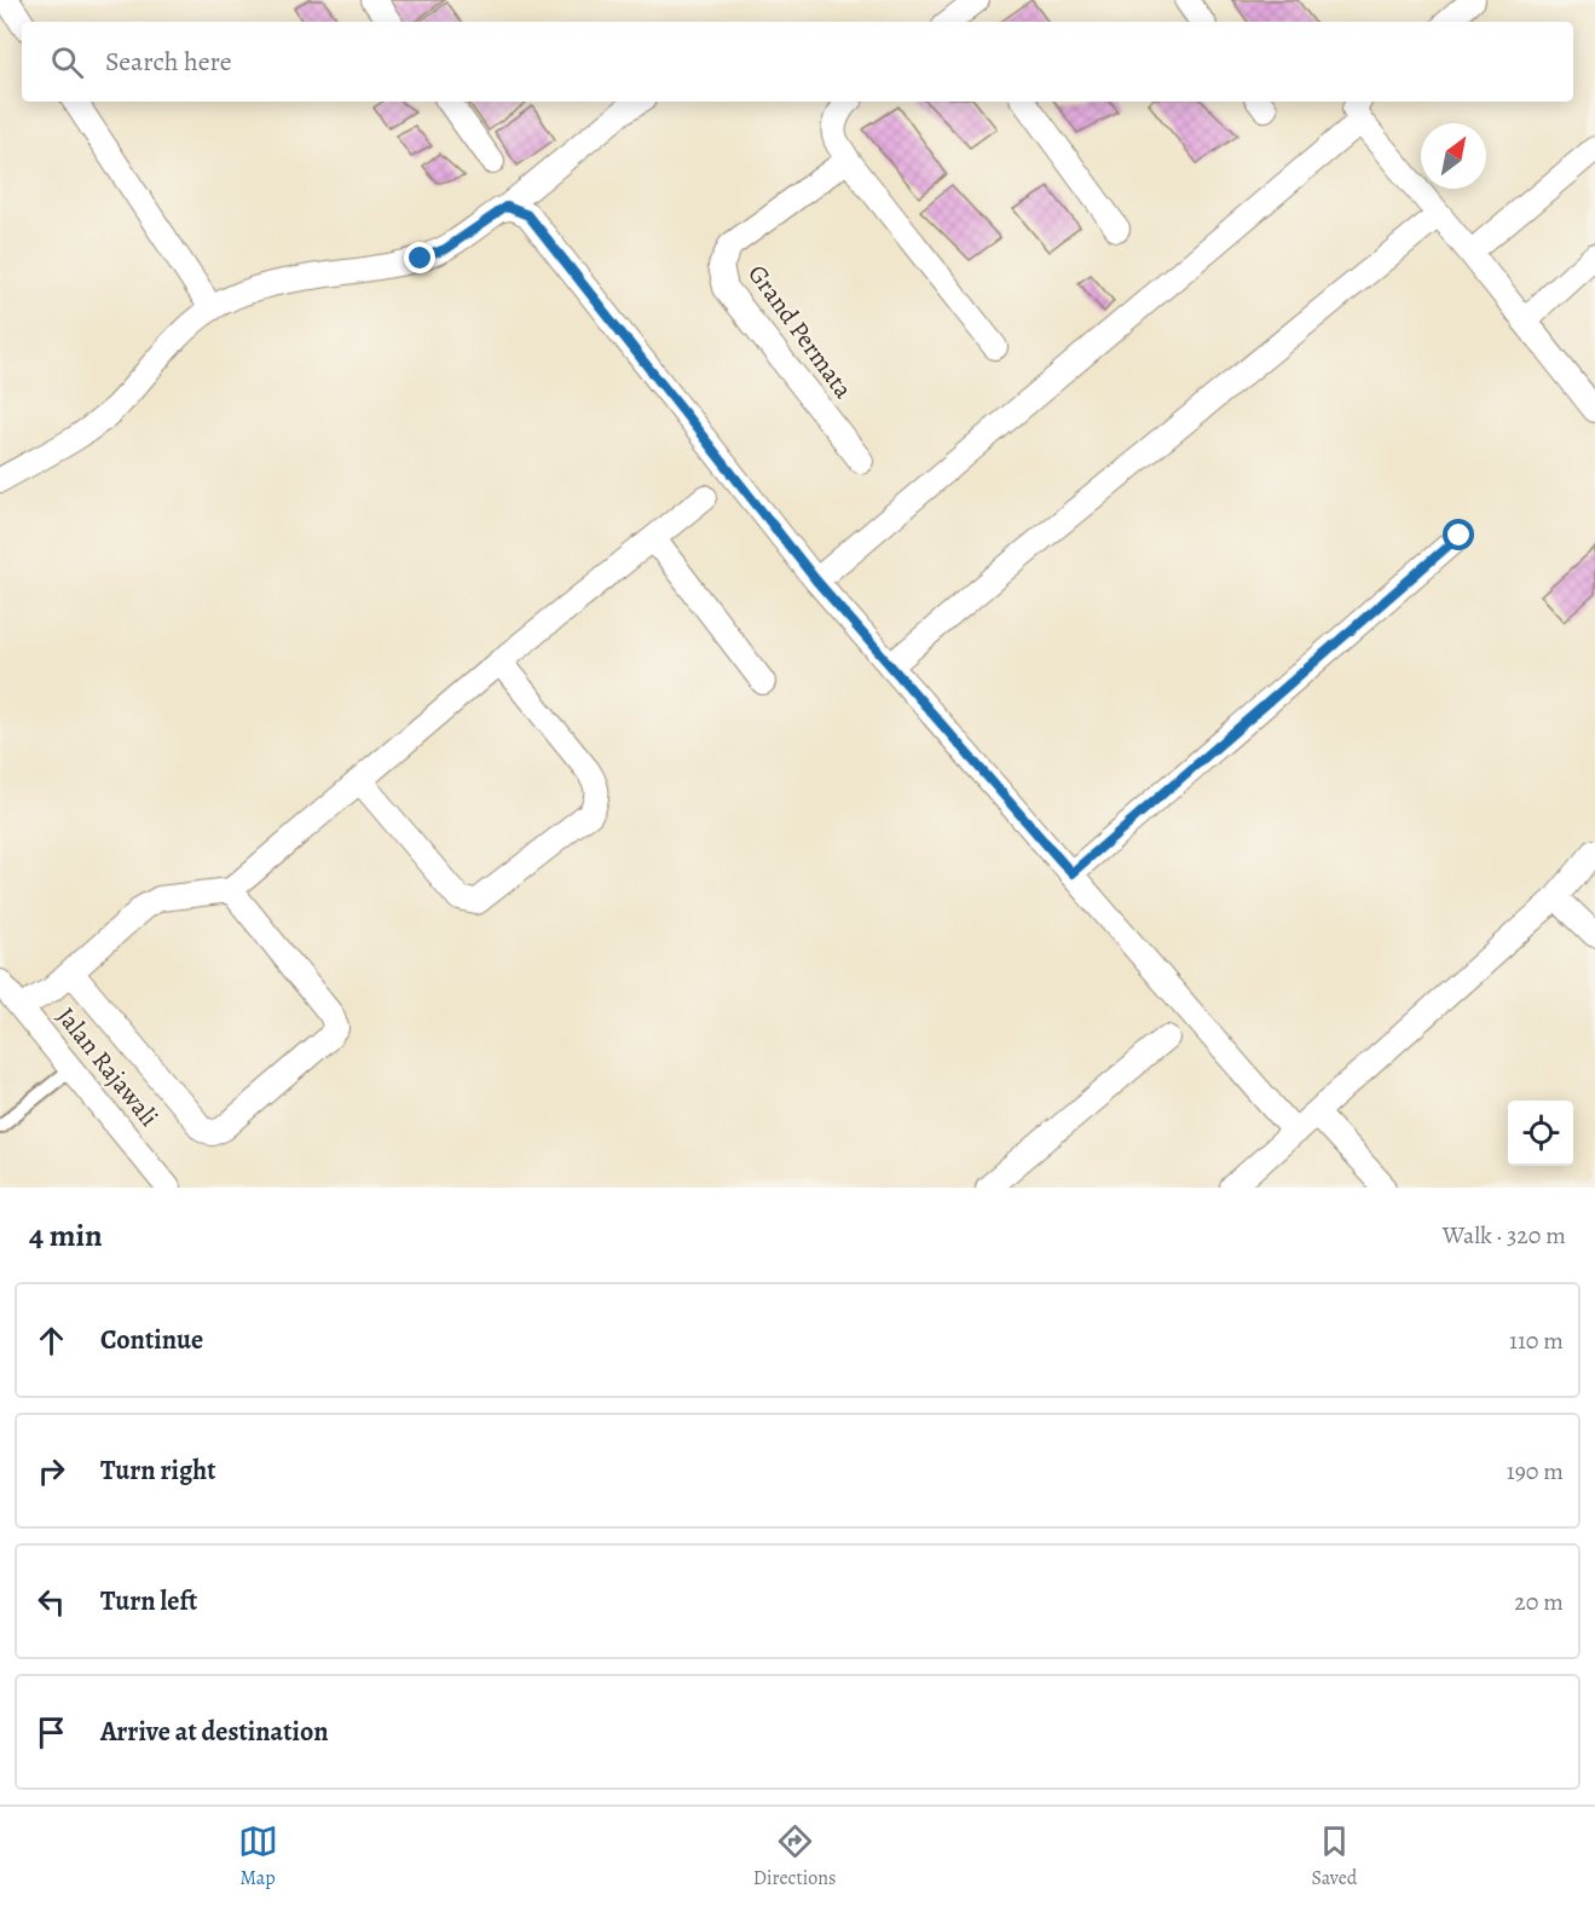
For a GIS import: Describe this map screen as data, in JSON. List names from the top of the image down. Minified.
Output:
{"streets":{"street":["Grand Permata","Jalan Rajawali"]},"north":"top right","page":{"search":"Search here","heading":["4 min","Walk · 320 m"],"list":[["Continue","110 m"],["Turn right","190 m"],["Turn left","20 m"],"Arrive at destination"],"nav":["Map","Directions","Saved"]}}
